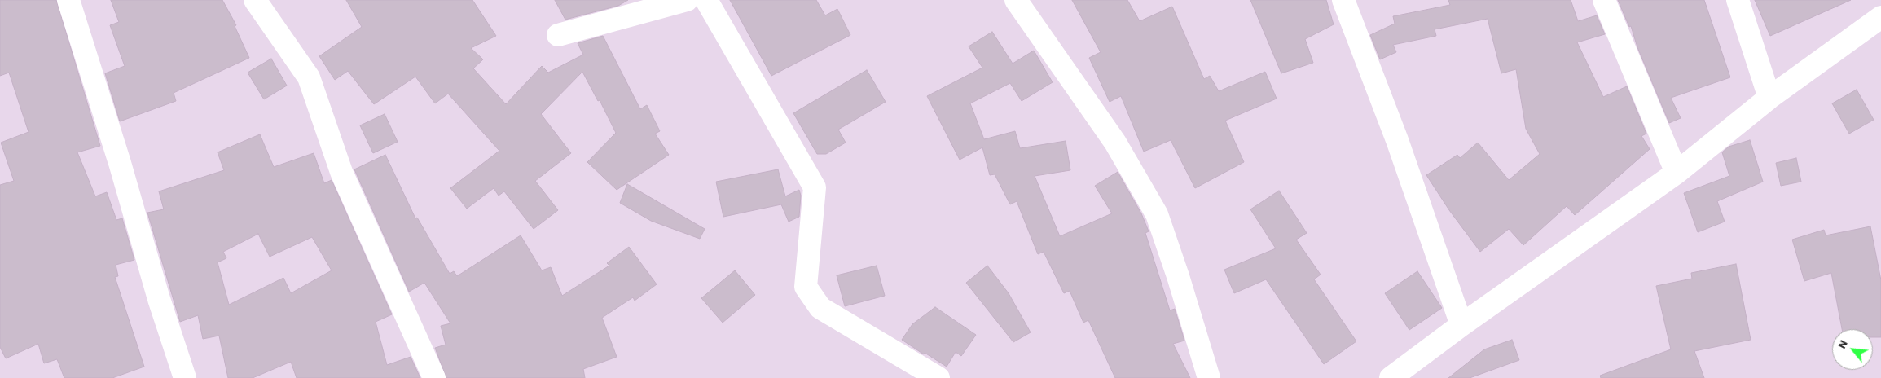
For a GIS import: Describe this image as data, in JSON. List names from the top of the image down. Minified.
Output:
{"north":"top left"}
